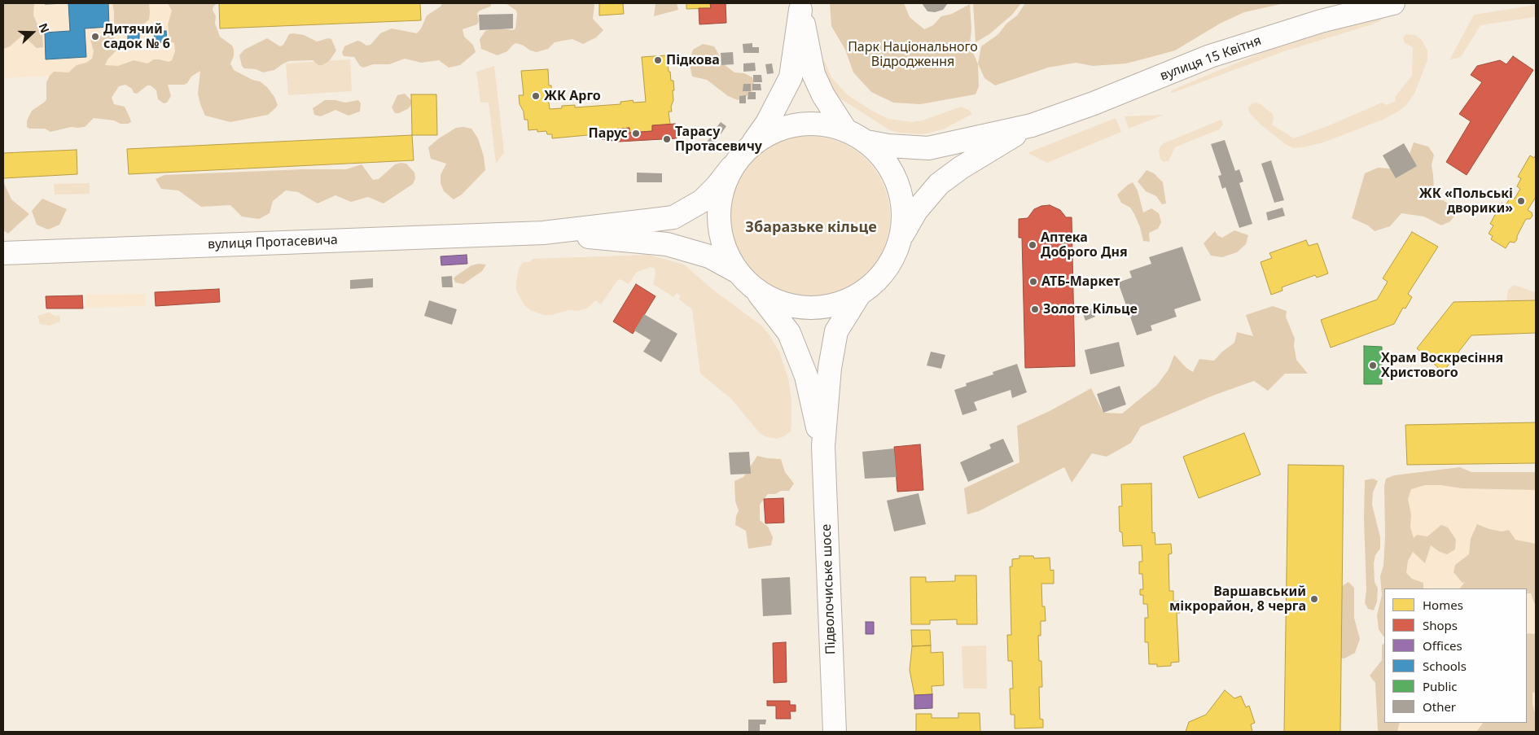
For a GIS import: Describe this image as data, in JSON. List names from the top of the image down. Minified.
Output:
{"streets":{"main road":["вулиця 15 Квітня","вулиця Протасевича","Підволочиське шосе"]},"districts":["Збаразьке кільце"],"parks":["Парк Національного Відродження"],"places":["Дитячий садок № 6","Підкова","ЖК Арго","Парус","Тарасу Протасевичу","ЖК «Польські дворики»","Аптека Доброго Дня","АТБ-Маркет","Золоте Кільце","Храм Воскресіння Христового","Варшавський мікрорайон, 8 черга"],"legend":["Homes","Shops","Offices","Schools","Public","Other"],"north":"right"}
